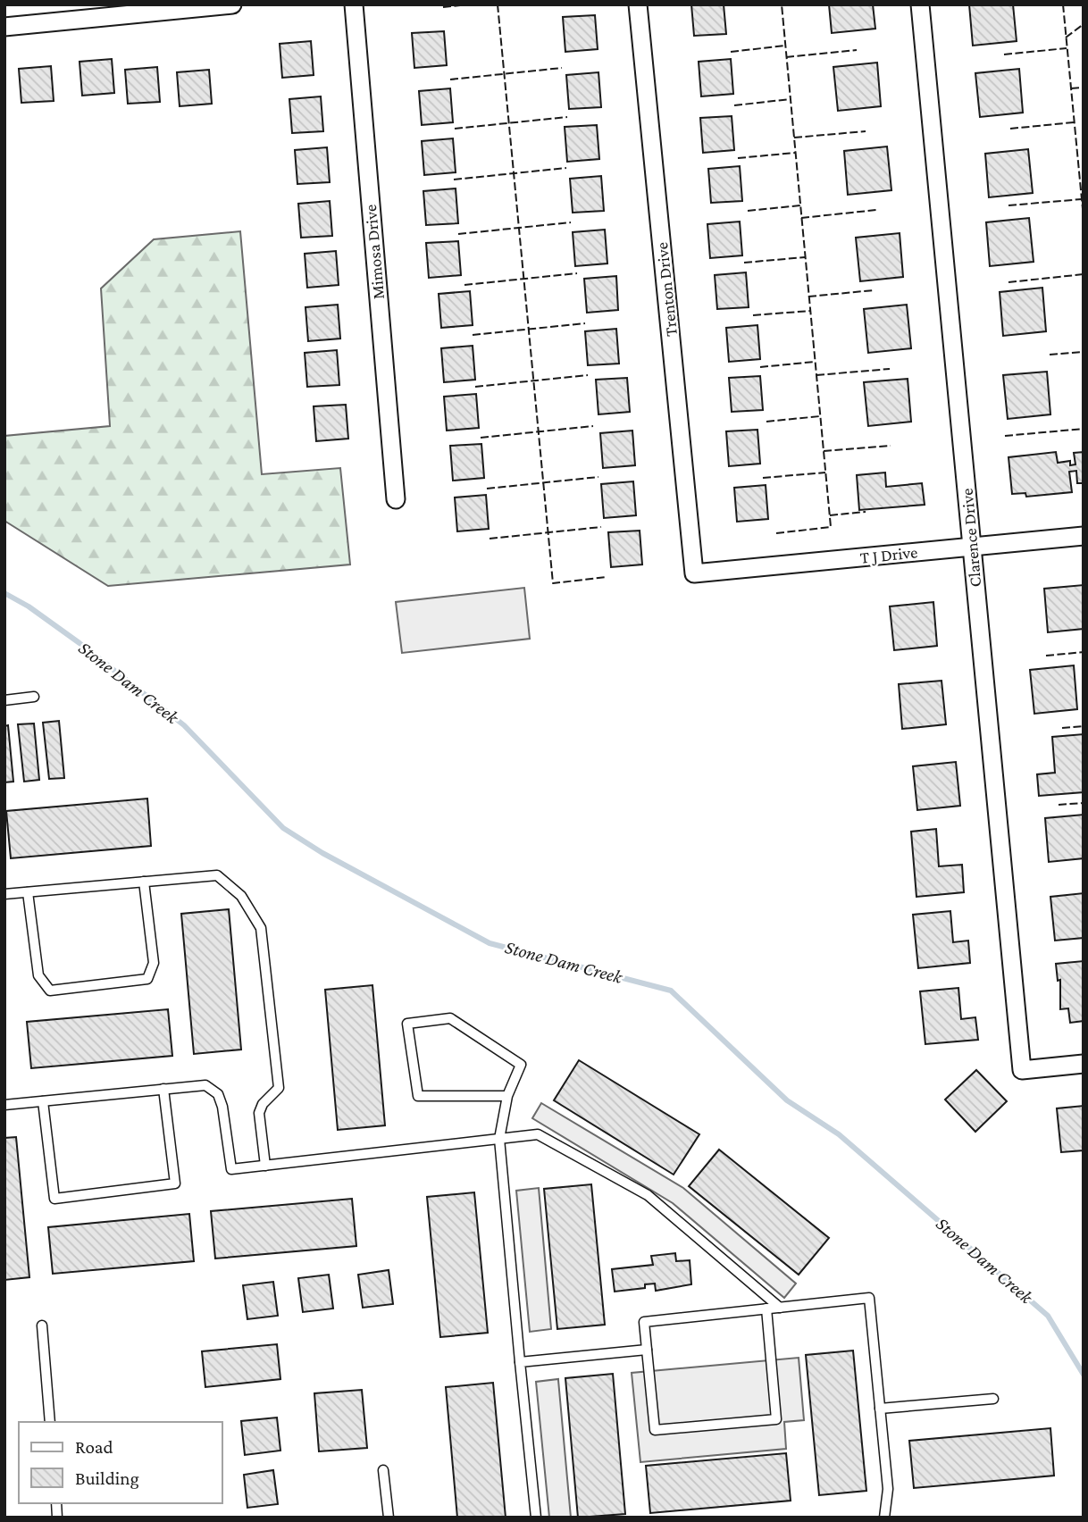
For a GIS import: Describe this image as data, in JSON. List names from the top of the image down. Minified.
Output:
{"streets":{"street":["Mimosa Drive","Trenton Drive","Clarence Drive","T J Drive"]},"crossings":[["Trenton Drive","T J Drive"],["Clarence Drive","T J Drive"]],"water":["Stone Dam Creek"],"legend":["Road","Building"]}
